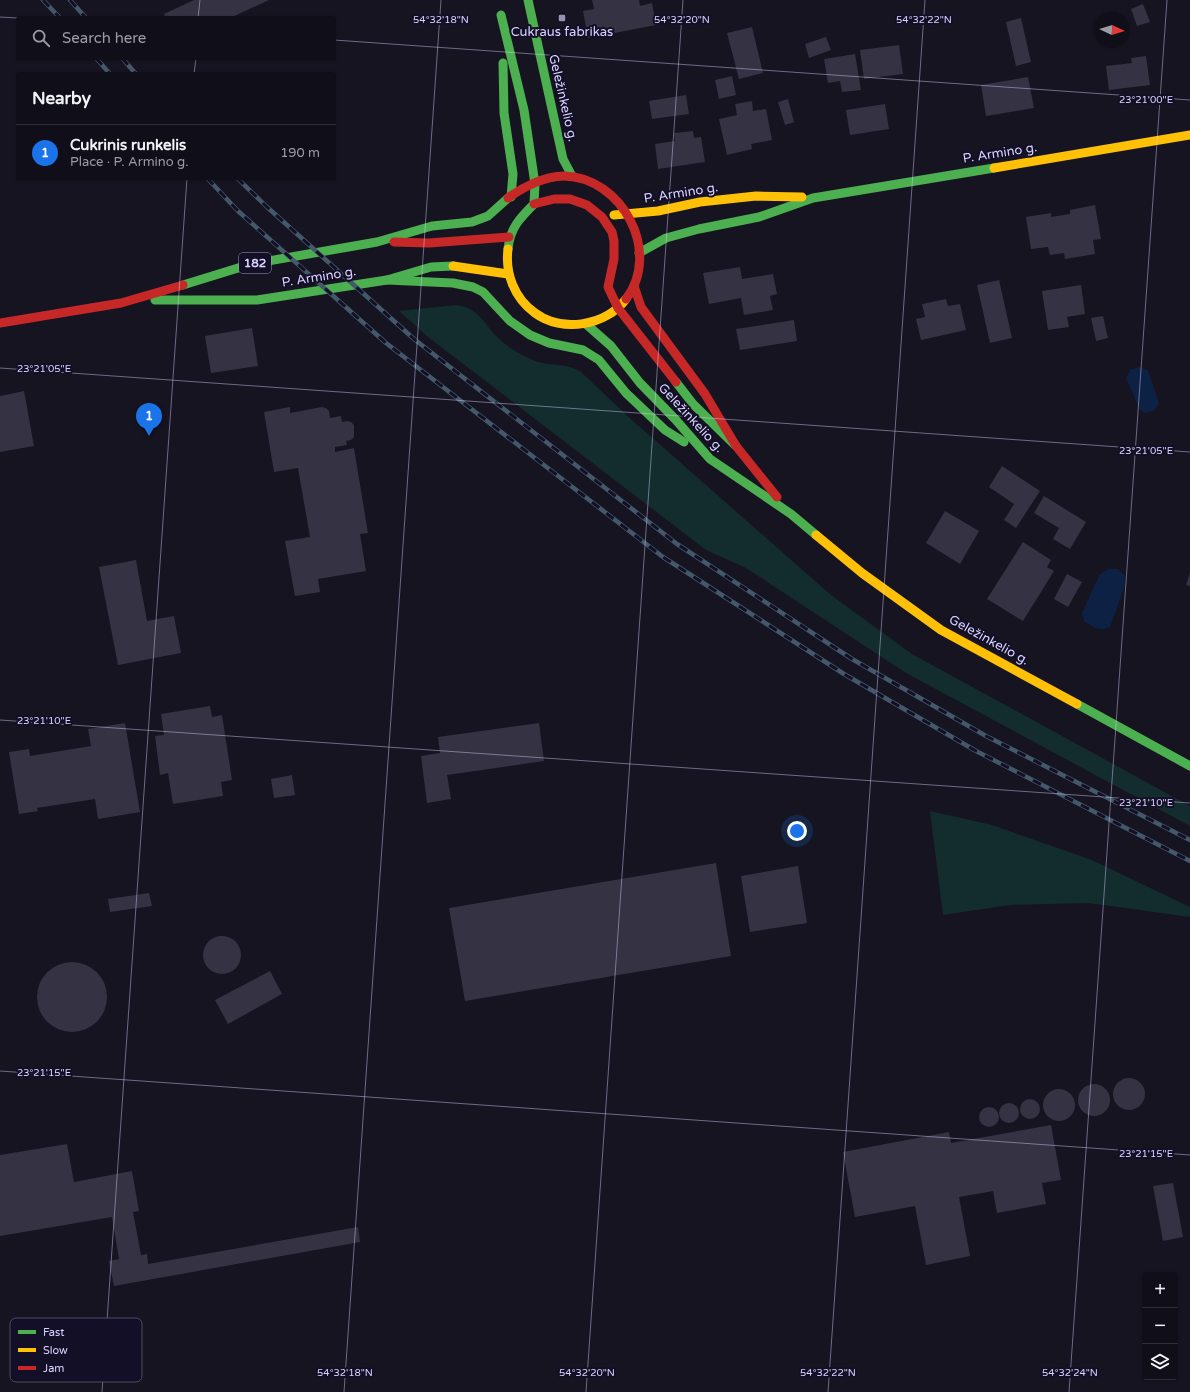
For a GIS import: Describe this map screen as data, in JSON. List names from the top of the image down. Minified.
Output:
{"streets":{"main road":["Geležinkelio g.","P. Armino g.","182"]},"crossings":[["Geležinkelio g.","P. Armino g."]],"places":{"transit":["Cukraus fabrikas"]},"legend":["Fast","Slow","Jam"],"north":"right","page":{"search":"Search here","heading":"Nearby","list":[{"mark":"1","name":"Cukrinis runkelis","note":"Place · P. Armino g.","value":"190 m"}],"pins":"1","map_buttons":["+","−"]},"coordinates":["54°32'18\"N","54°32'20\"N","54°32'22\"N","23°21'00\"E","23°21'05\"E","23°21'10\"E","23°21'15\"E","54°32'24\"N"]}
